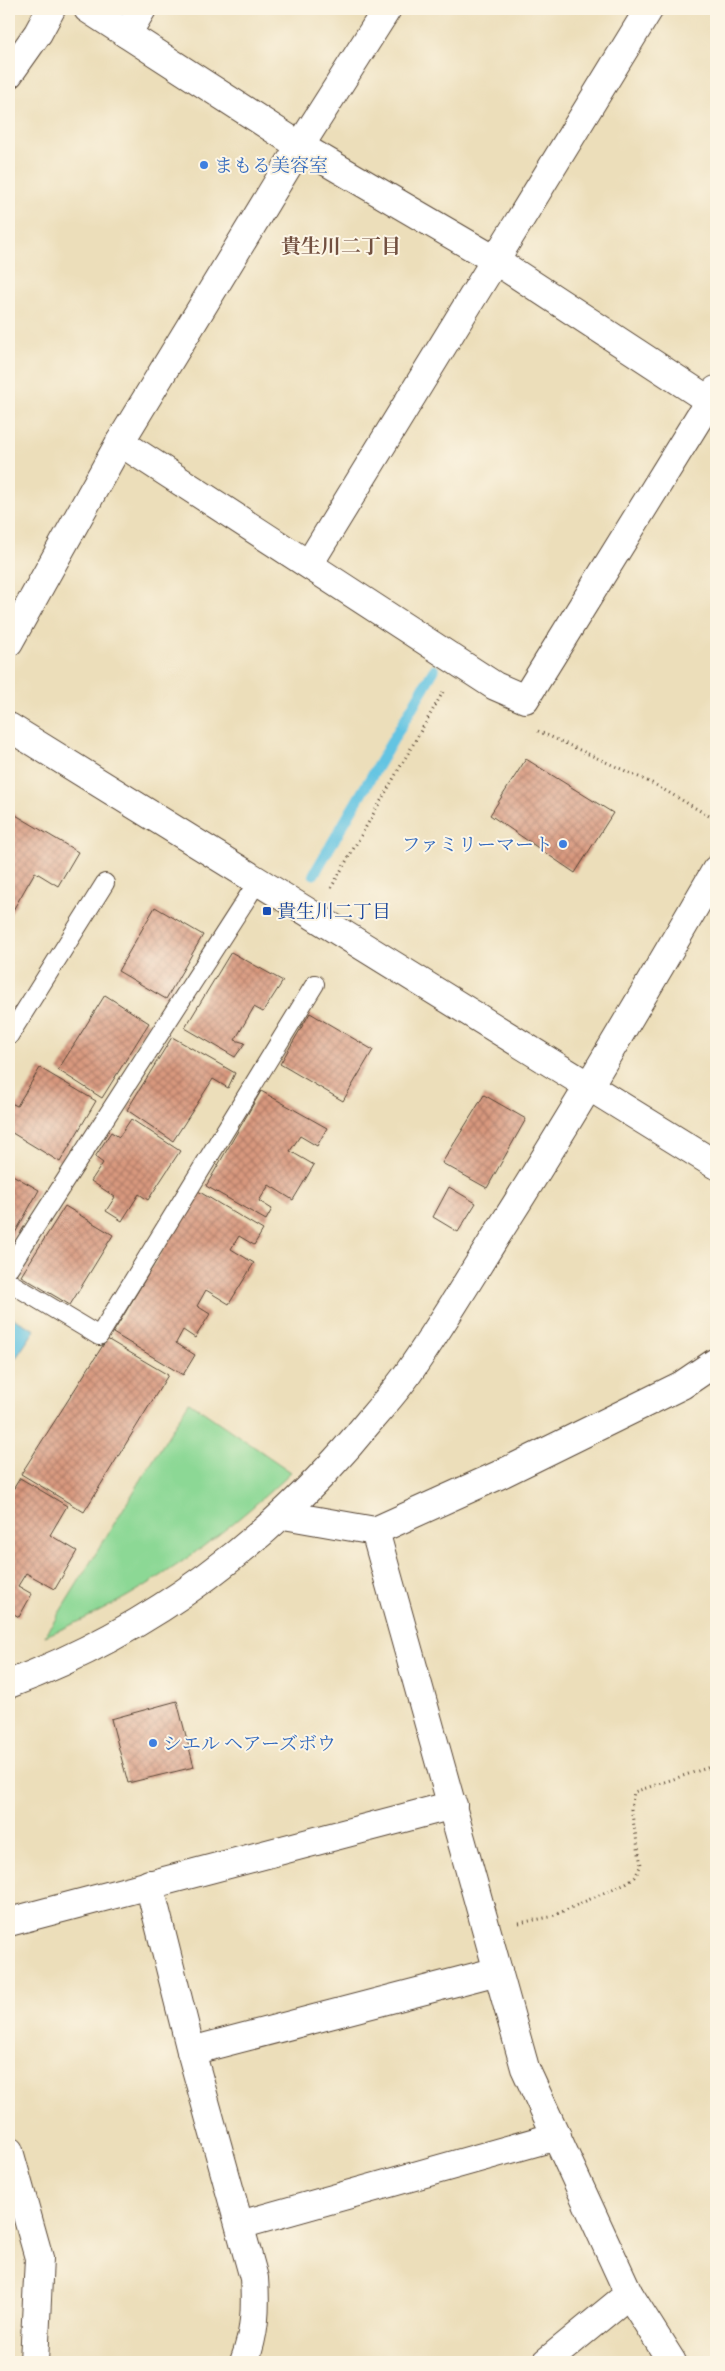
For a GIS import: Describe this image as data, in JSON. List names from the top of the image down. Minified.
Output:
{"districts":["貴生川二丁目"],"places":{"other":["まもる美容室","ファミリーマート","シエル ヘアーズボウ"],"transit":["貴生川二丁目"]}}
